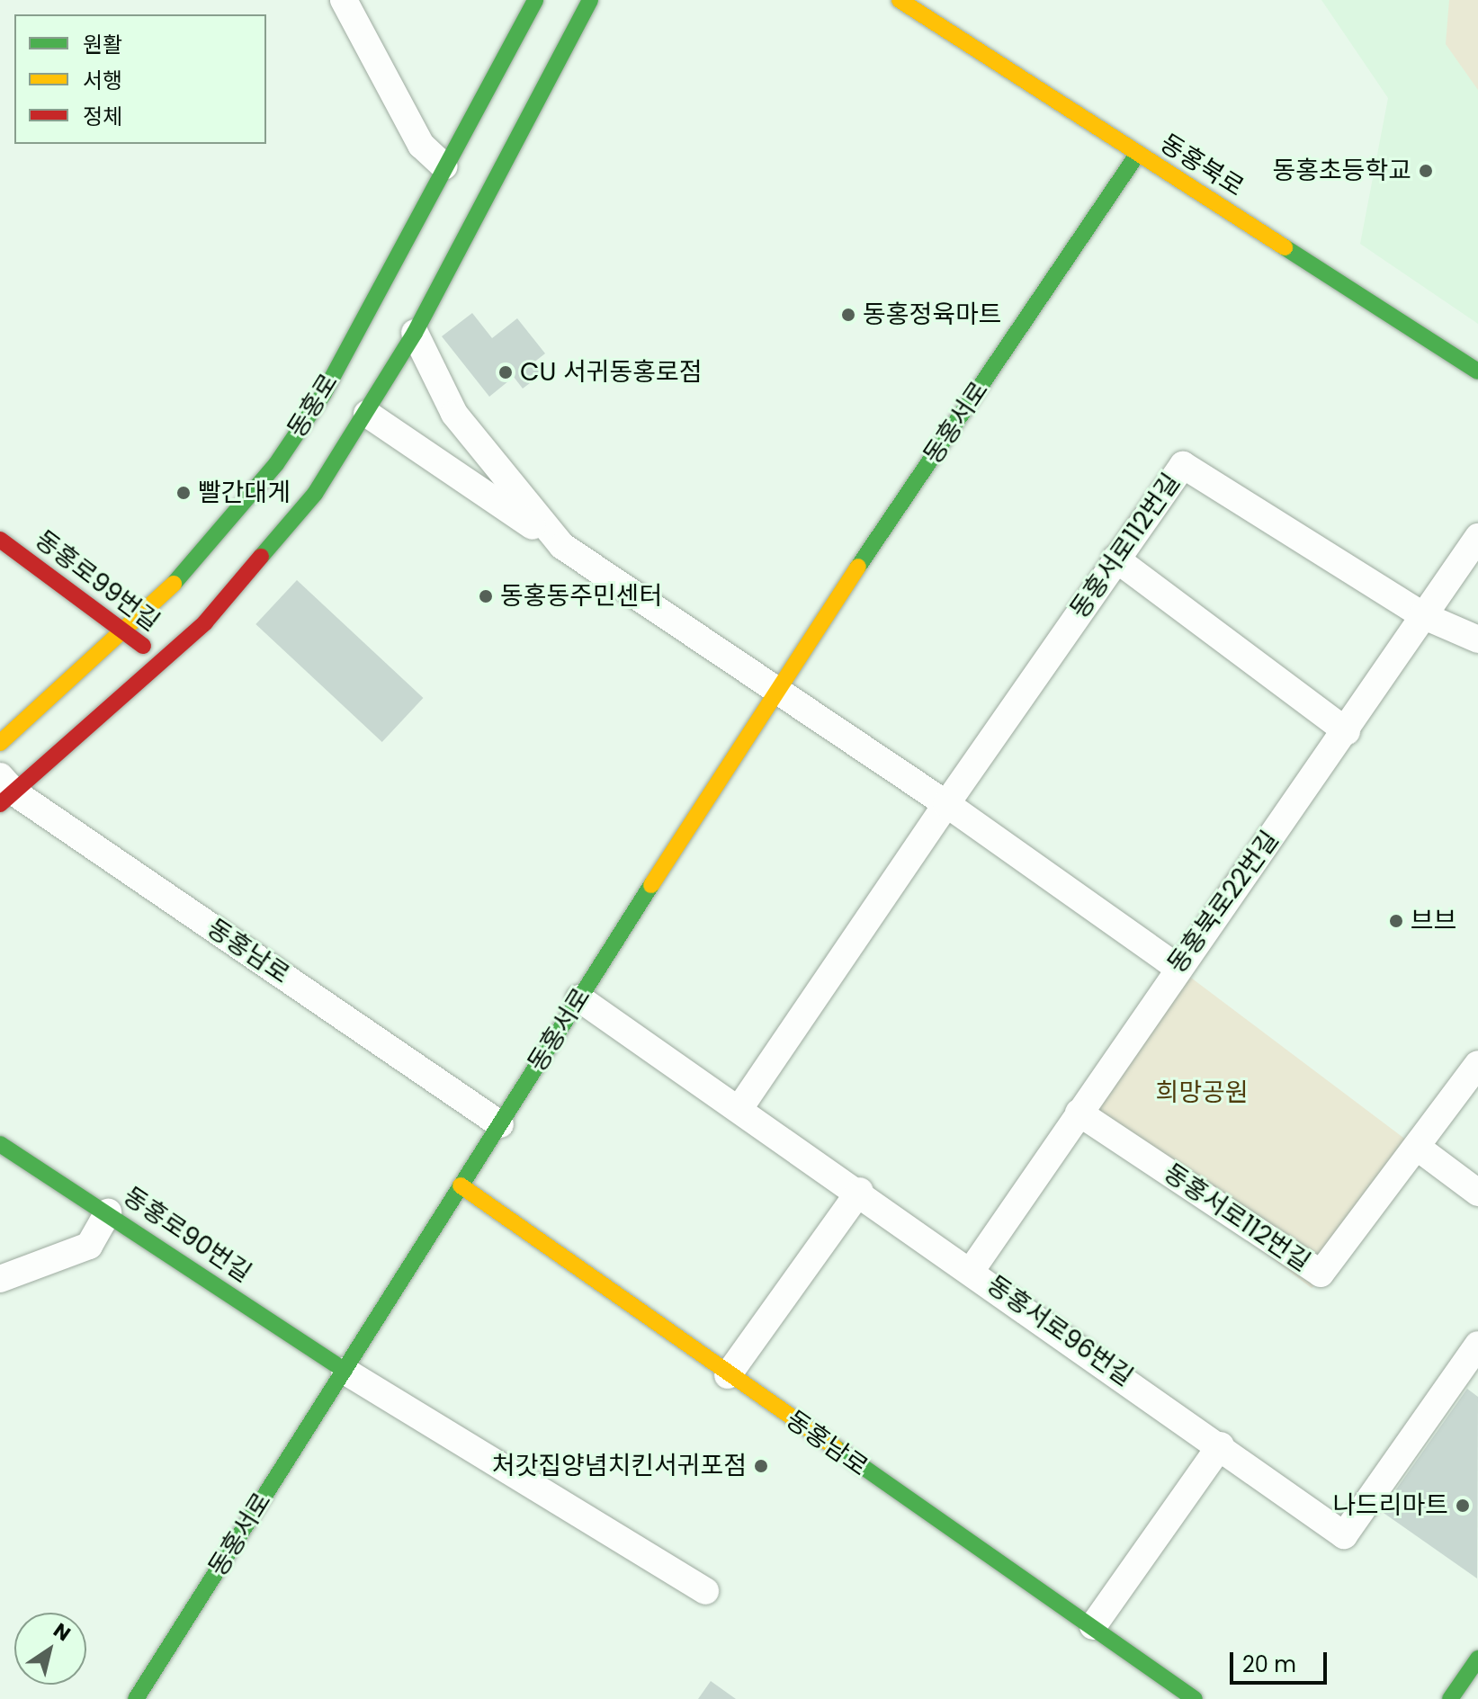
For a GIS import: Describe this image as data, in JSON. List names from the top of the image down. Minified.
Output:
{"streets":{"street":["동홍북로","동홍로","동홍서로","동홍서로112번길","동홍로99번길","동홍북로22번길","동홍남로","동홍로90번길","동홍서로96번길"]},"crossings":[["동홍북로","동홍서로"],["동홍로","동홍로99번길"],["동홍로","동홍남로"],["동홍서로","동홍남로"],["동홍서로","동홍로90번길"],["동홍서로","동홍서로96번길"],["동홍서로112번길","동홍북로22번길"],["동홍북로22번길","동홍서로96번길"]],"parks":["희망공원"],"places":["동홍초등학교","동홍정육마트","CU 서귀동홍로점","빨간대게","동홍동주민센터","브브","처갓집양념치킨서귀포점","나드리마트"],"legend":["원활","서행","정체"],"scale_bar":"20 m","north":"top right"}
